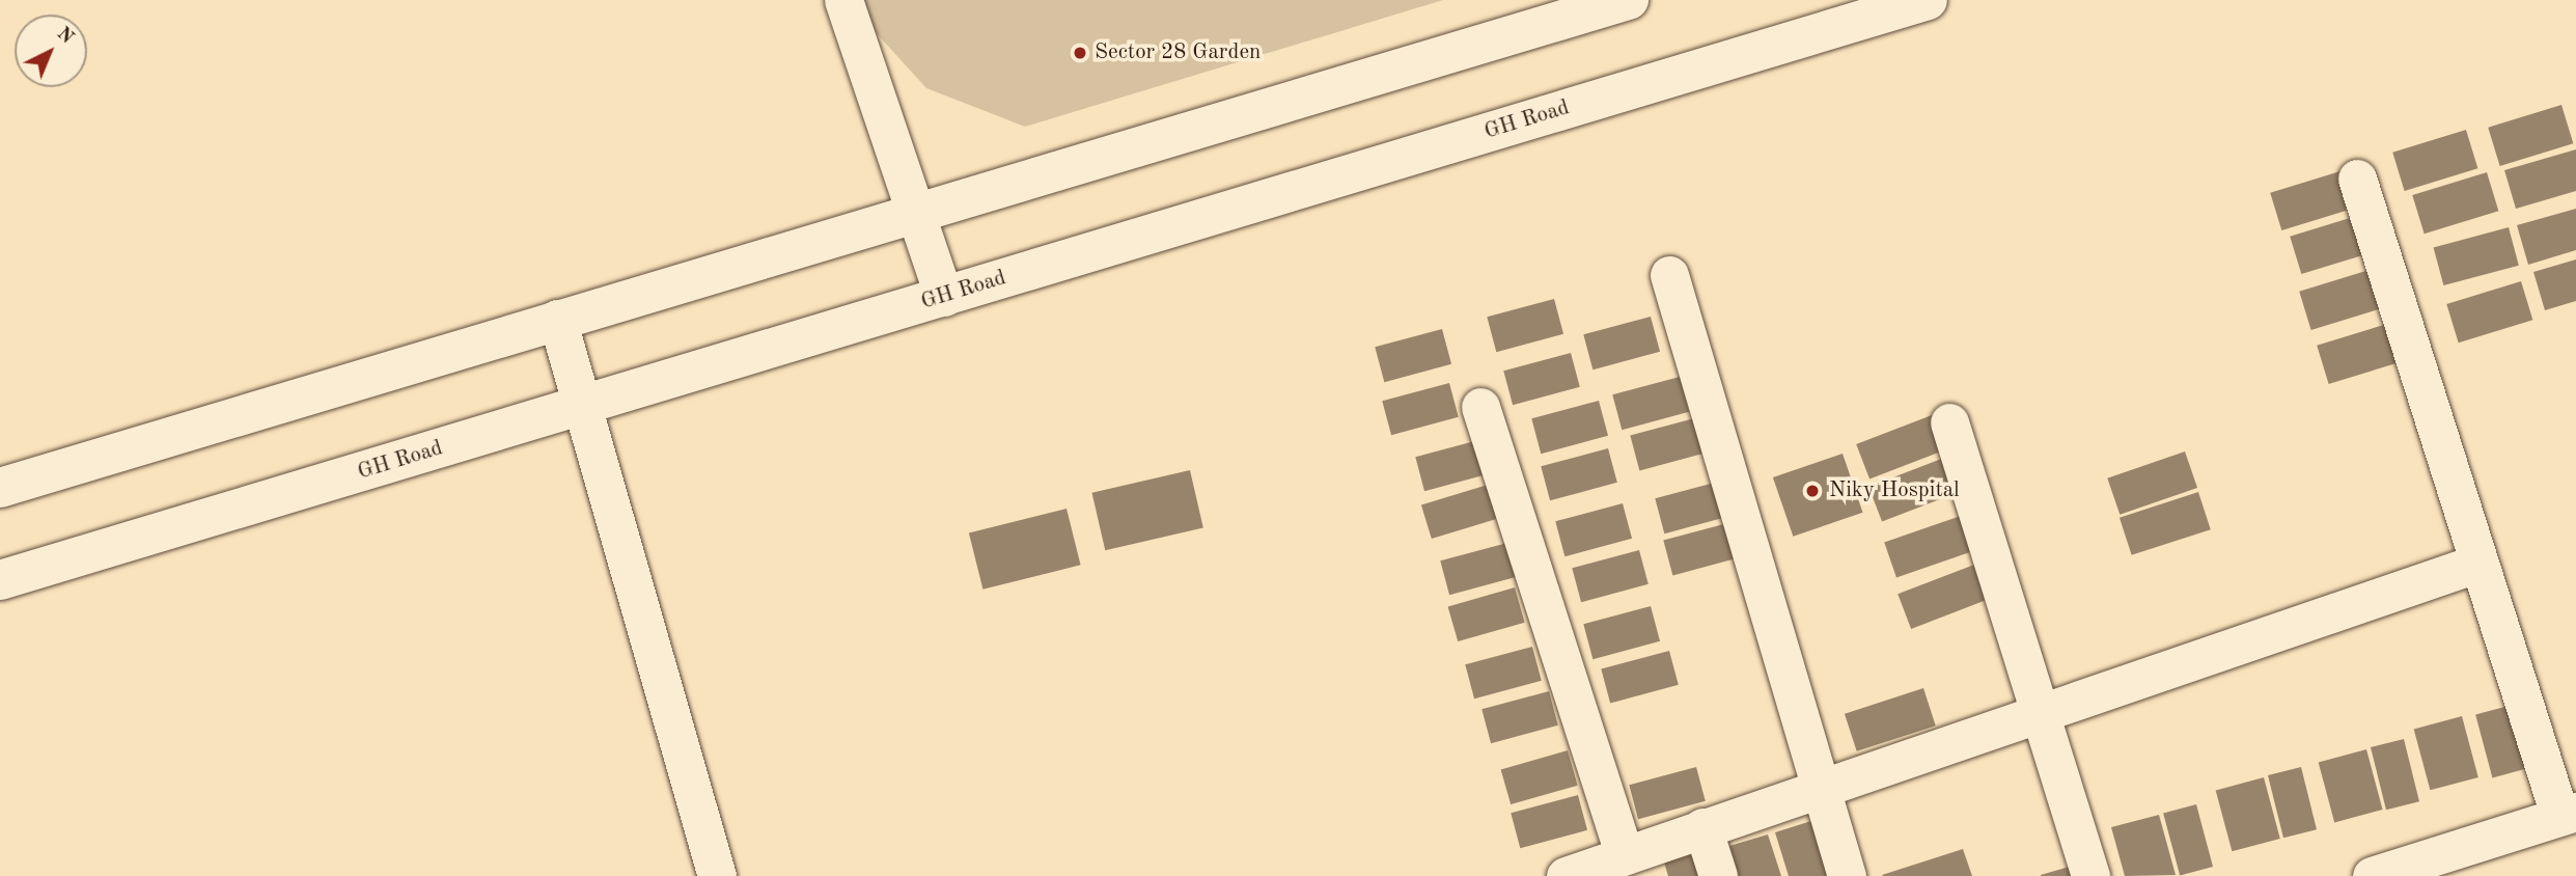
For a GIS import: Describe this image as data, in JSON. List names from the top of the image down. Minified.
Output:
{"streets":{"main road":["GH Road"]},"places":["Sector 28 Garden","Niky Hospital"],"north":"top right"}
